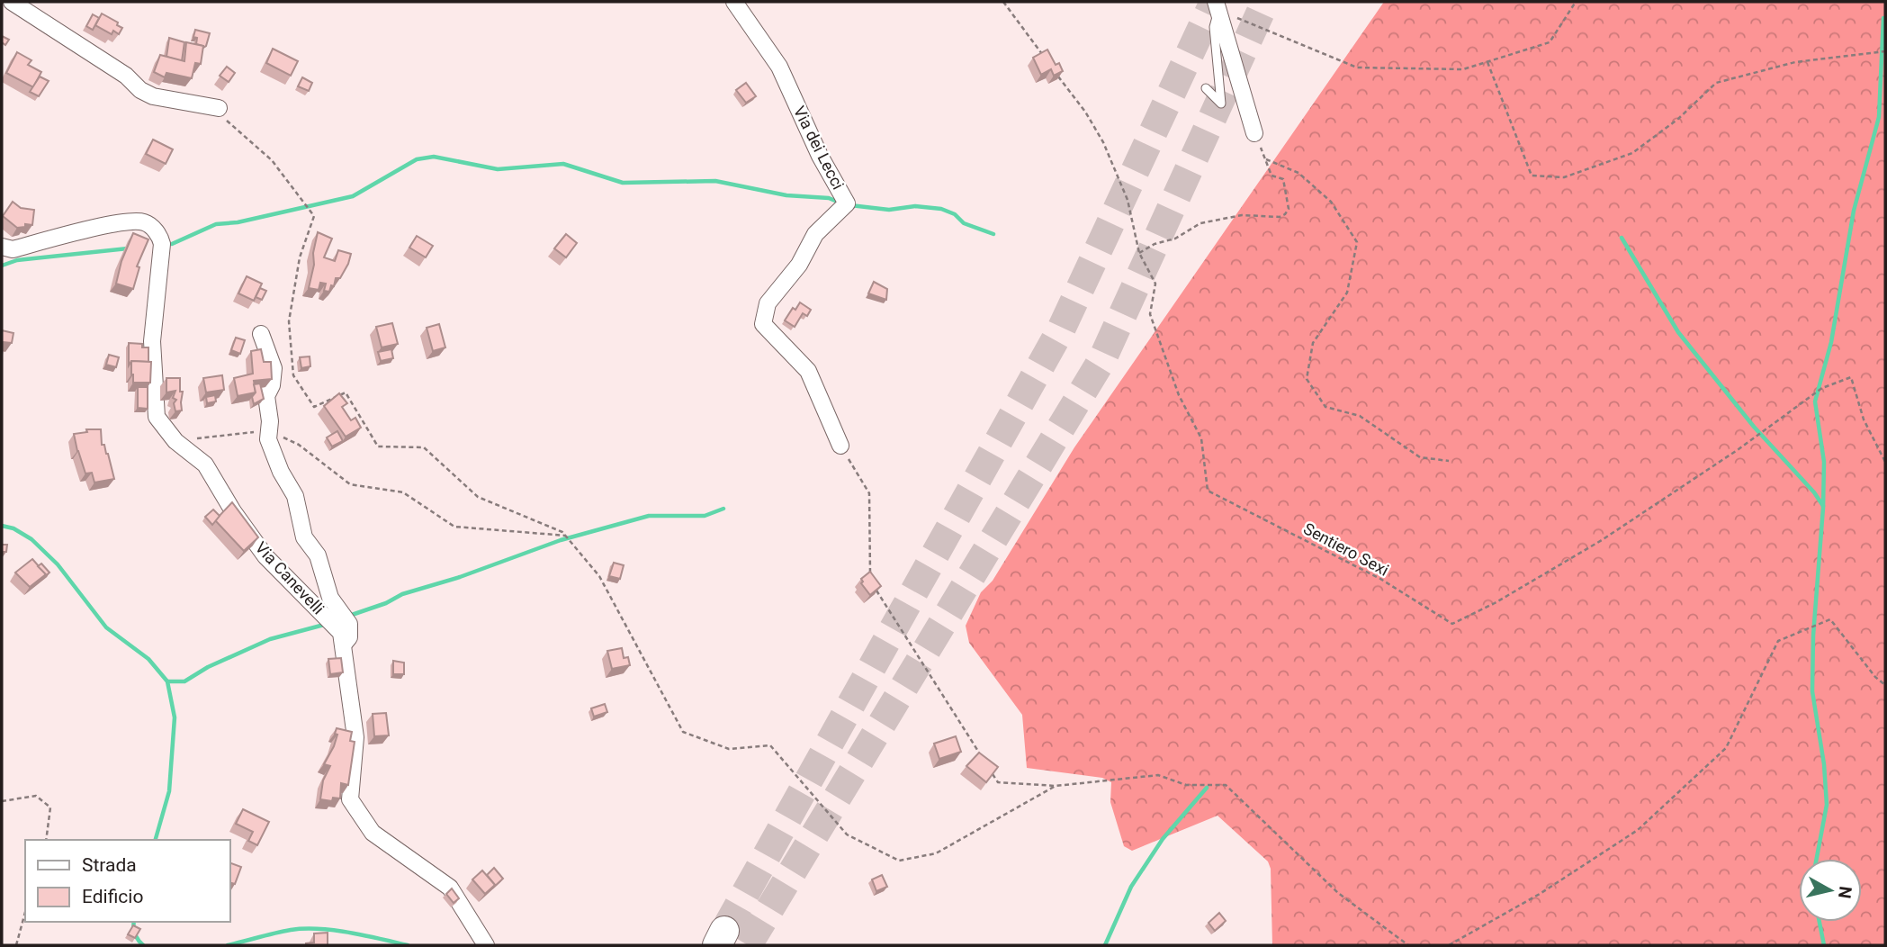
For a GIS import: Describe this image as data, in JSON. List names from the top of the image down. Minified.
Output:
{"streets":{"street":["Via dei Lecci","Via Canevelli"],"path":["Sentiero Sexi"]},"legend":["Strada","Edificio"],"north":"right"}
